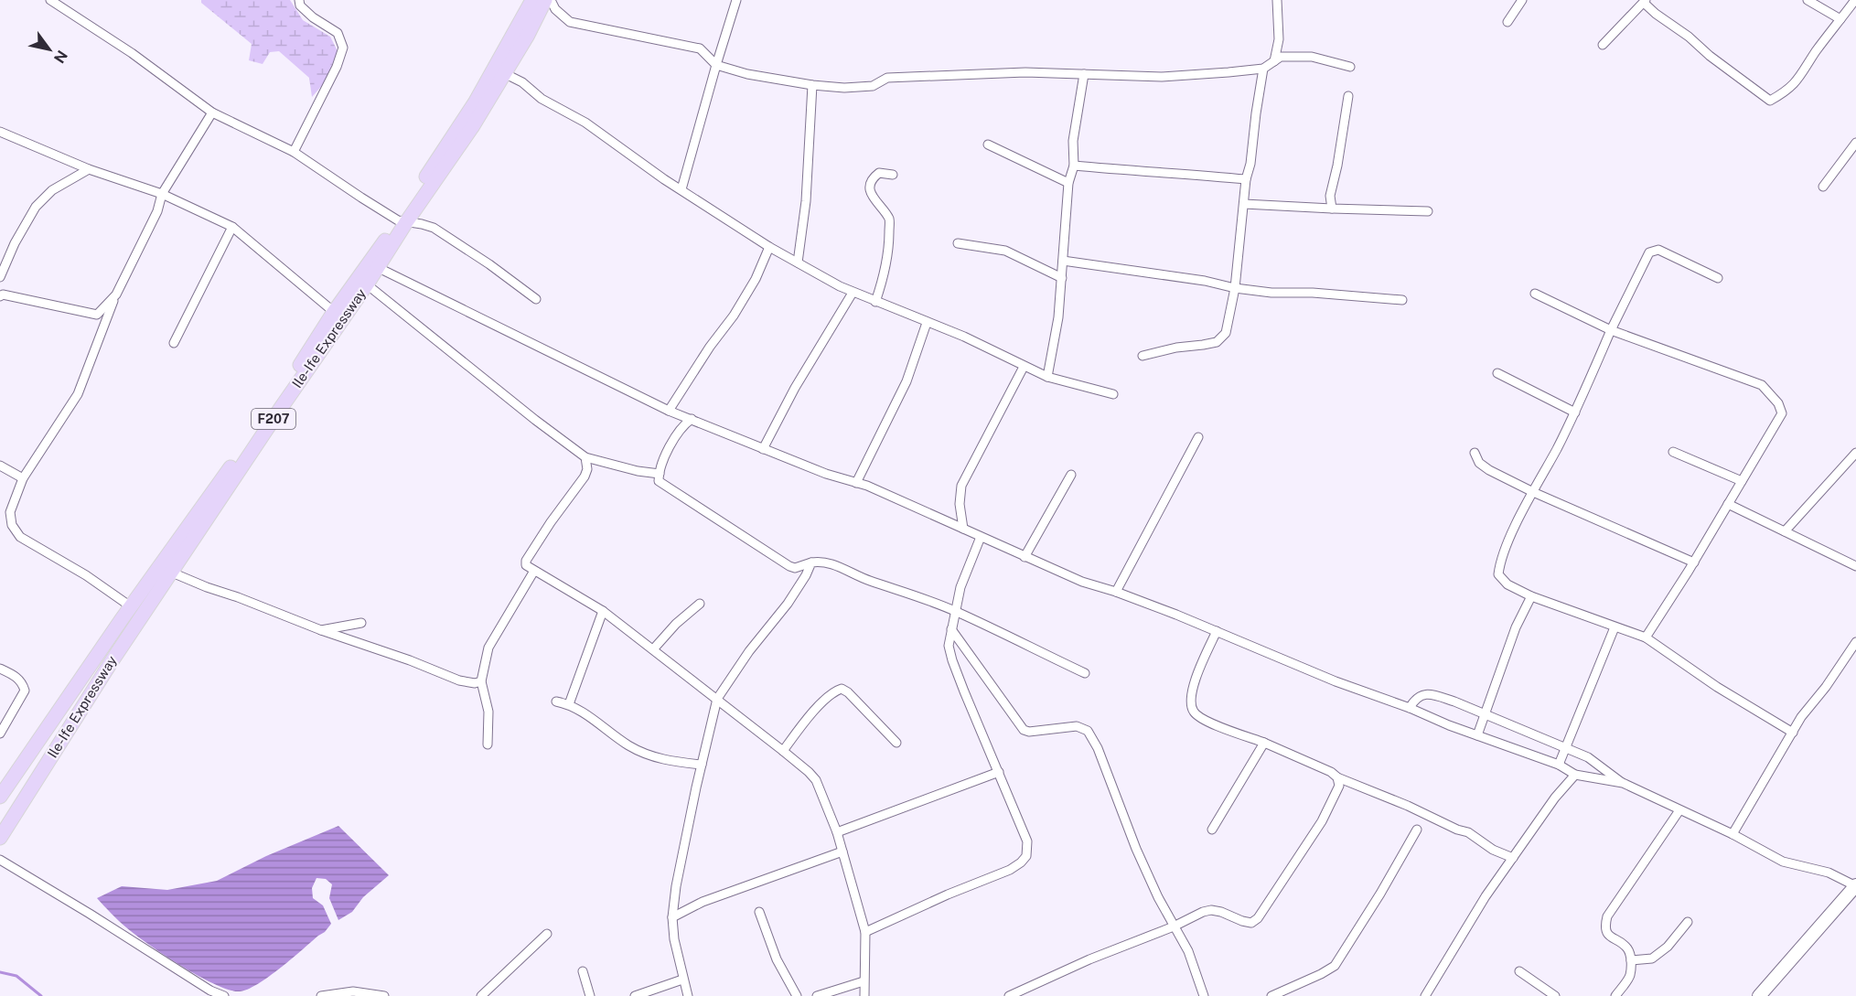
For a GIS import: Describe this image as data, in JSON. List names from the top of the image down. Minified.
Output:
{"streets":{"main road":["Ile-Ife Expressway","F207"]},"north":"bottom right"}
